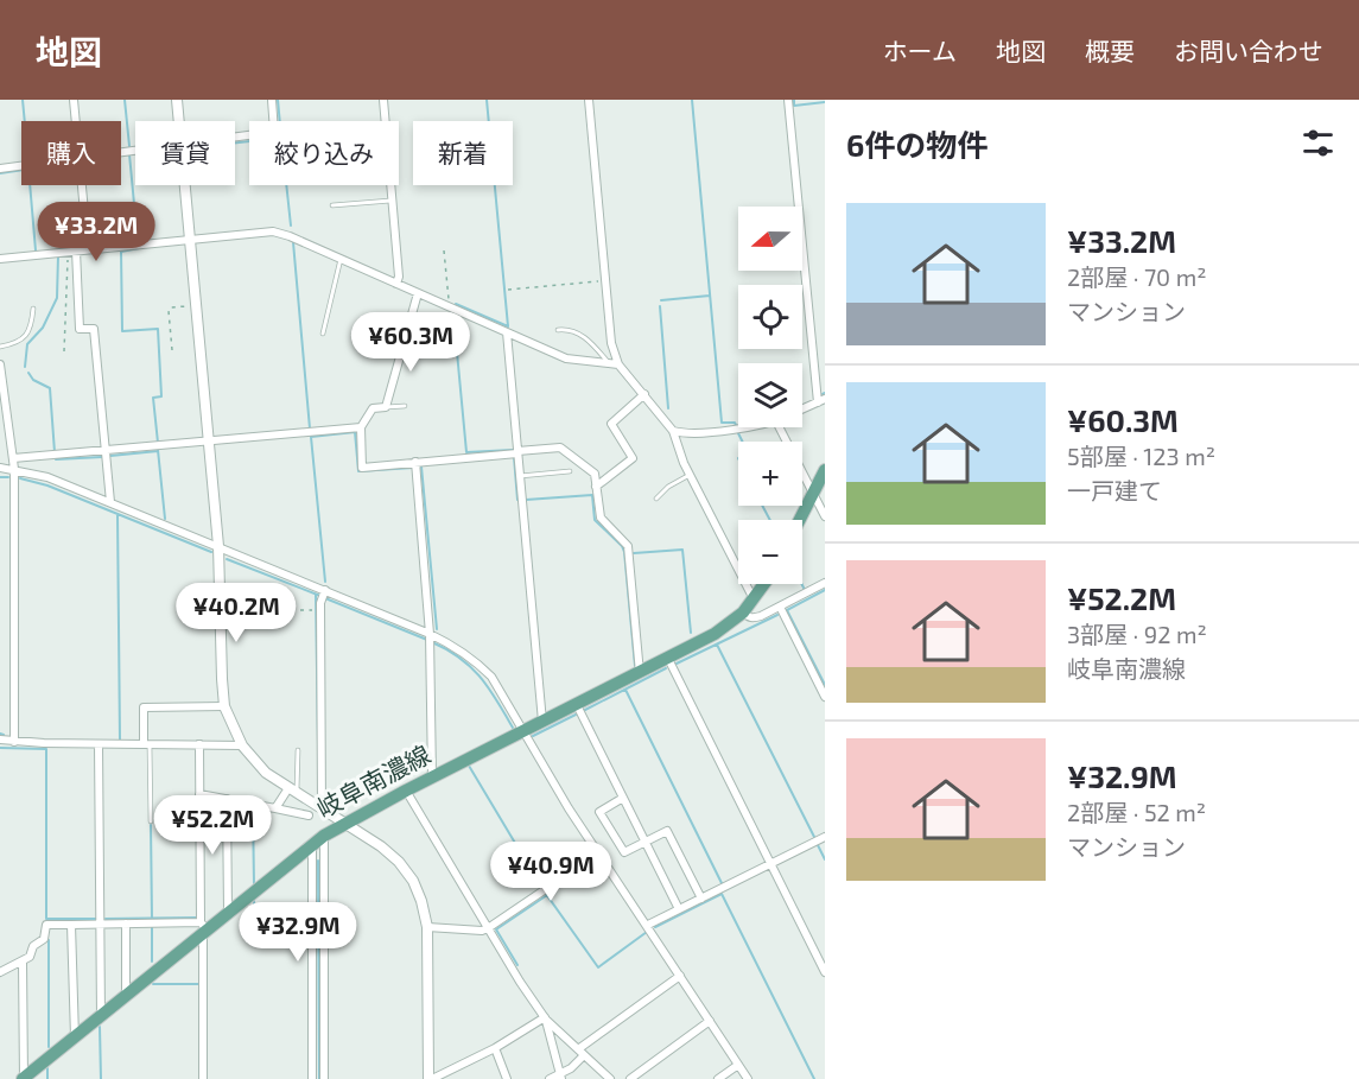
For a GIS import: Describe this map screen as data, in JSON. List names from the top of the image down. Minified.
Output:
{"streets":{"main road":["岐阜南濃線"]},"north":"left","page":{"header":"地図","nav":["ホーム","地図","概要","お問い合わせ"],"heading":"6件の物件","chip":["購入","賃貸","絞り込み","新着"],"list":[{"name":"¥33.2M","note":"2部屋 · 70 m² · マンション"},{"name":"¥60.3M","note":"5部屋 · 123 m² · 一戸建て"},{"name":"¥52.2M","note":"3部屋 · 92 m² · 岐阜南濃線"},{"name":"¥32.9M","note":"2部屋 · 52 m² · マンション"}],"price":["¥33.2M","¥60.3M","¥40.2M","¥52.2M","¥40.9M","¥32.9M"],"map_buttons":["+","−"]}}
